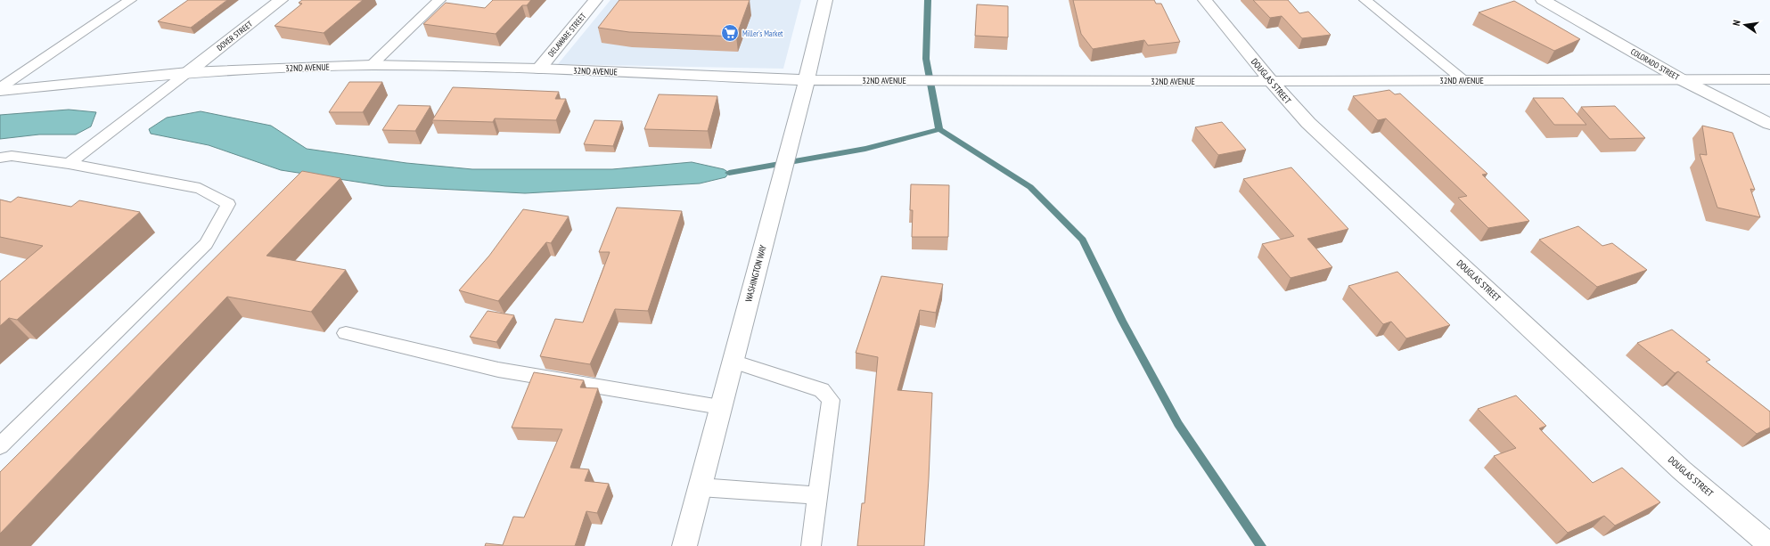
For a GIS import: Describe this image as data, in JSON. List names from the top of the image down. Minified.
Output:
{"streets":{"street":["DELAWARE STREET","DOVER STREET","COLORADO STREET","32ND AVENUE","DOUGLAS STREET","WASHINGTON WAY"]},"crossings":[["DELAWARE STREET","32ND AVENUE"],["DOVER STREET","32ND AVENUE"],["COLORADO STREET","32ND AVENUE"],["32ND AVENUE","DOUGLAS STREET"],["32ND AVENUE","WASHINGTON WAY"]],"places":{"supermarket":["Miller's Market"]},"north":"left"}
